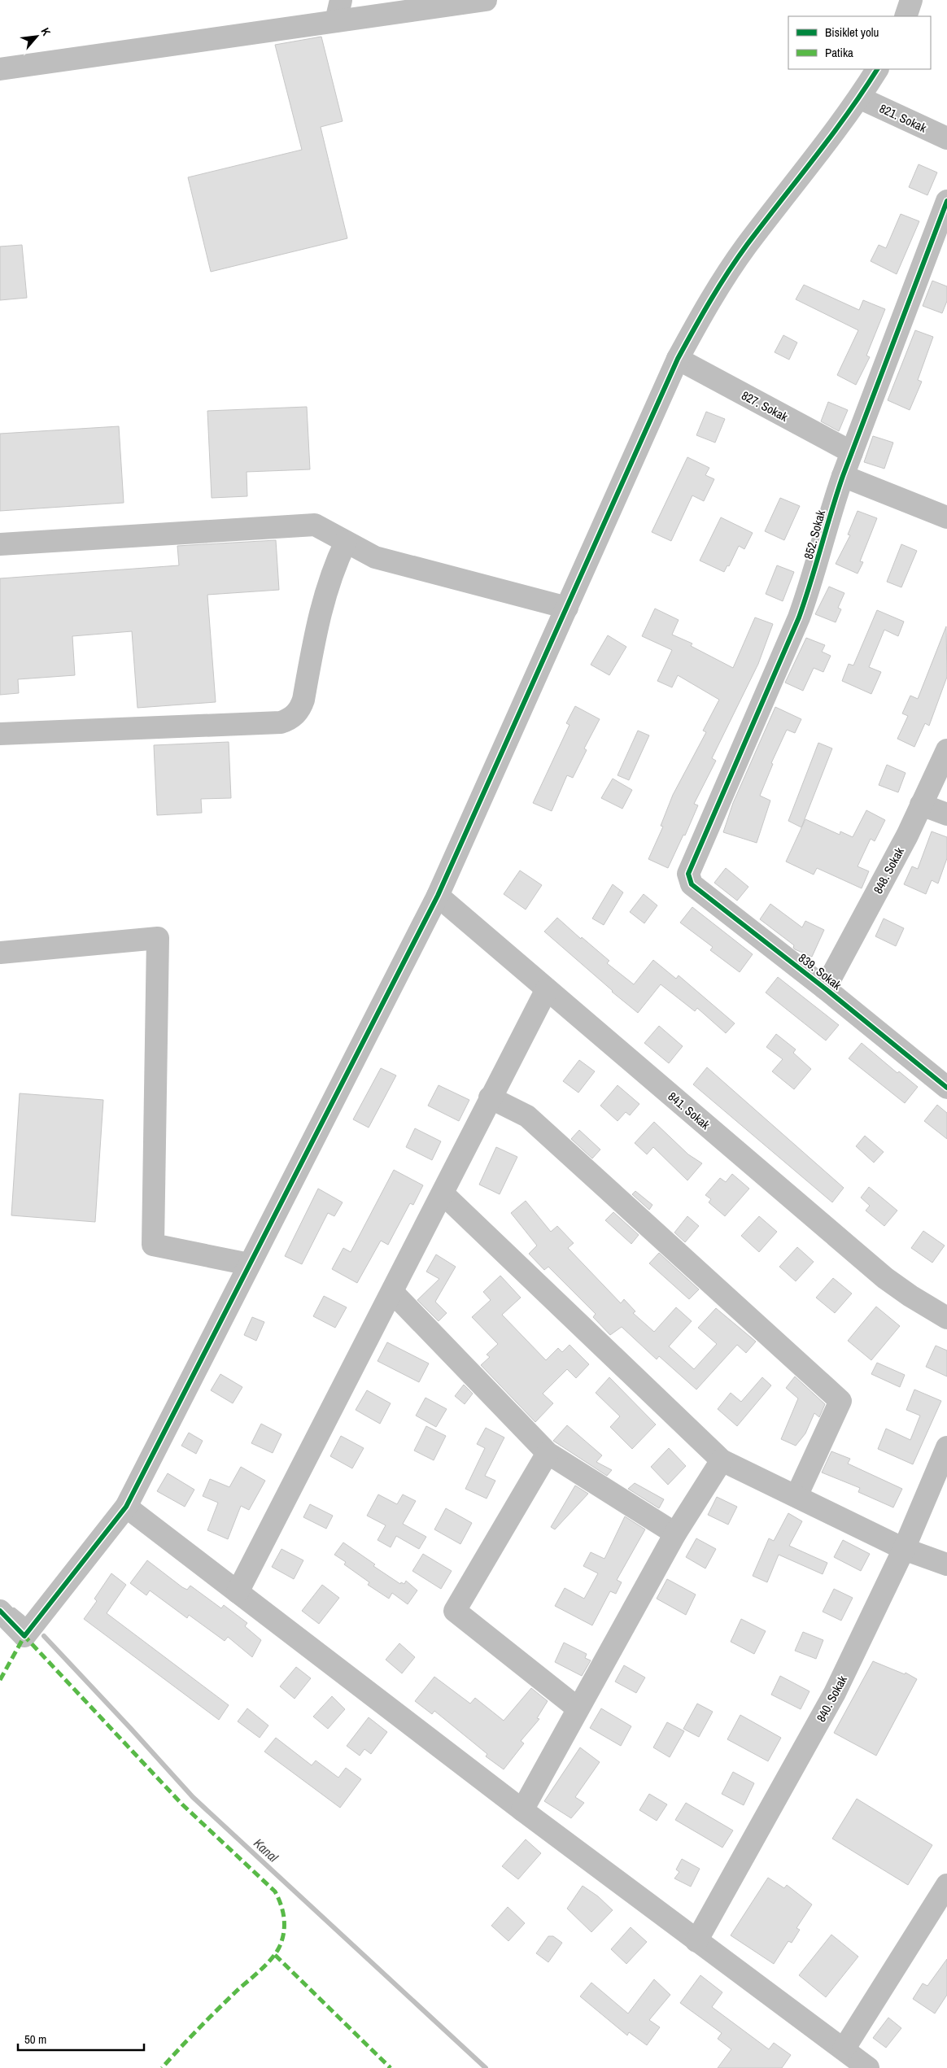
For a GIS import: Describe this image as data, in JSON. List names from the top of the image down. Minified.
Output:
{"streets":{"street":["821. Sokak","827. Sokak","852. Sokak","848. Sokak","839. Sokak","841. Sokak","840. Sokak"]},"crossings":[["827. Sokak","852. Sokak"],["852. Sokak","839. Sokak"],["848. Sokak","839. Sokak"]],"water":["Kanal"],"legend":["Bisiklet yolu","Patika"],"scale_bar":"50 m","north":"top right"}
